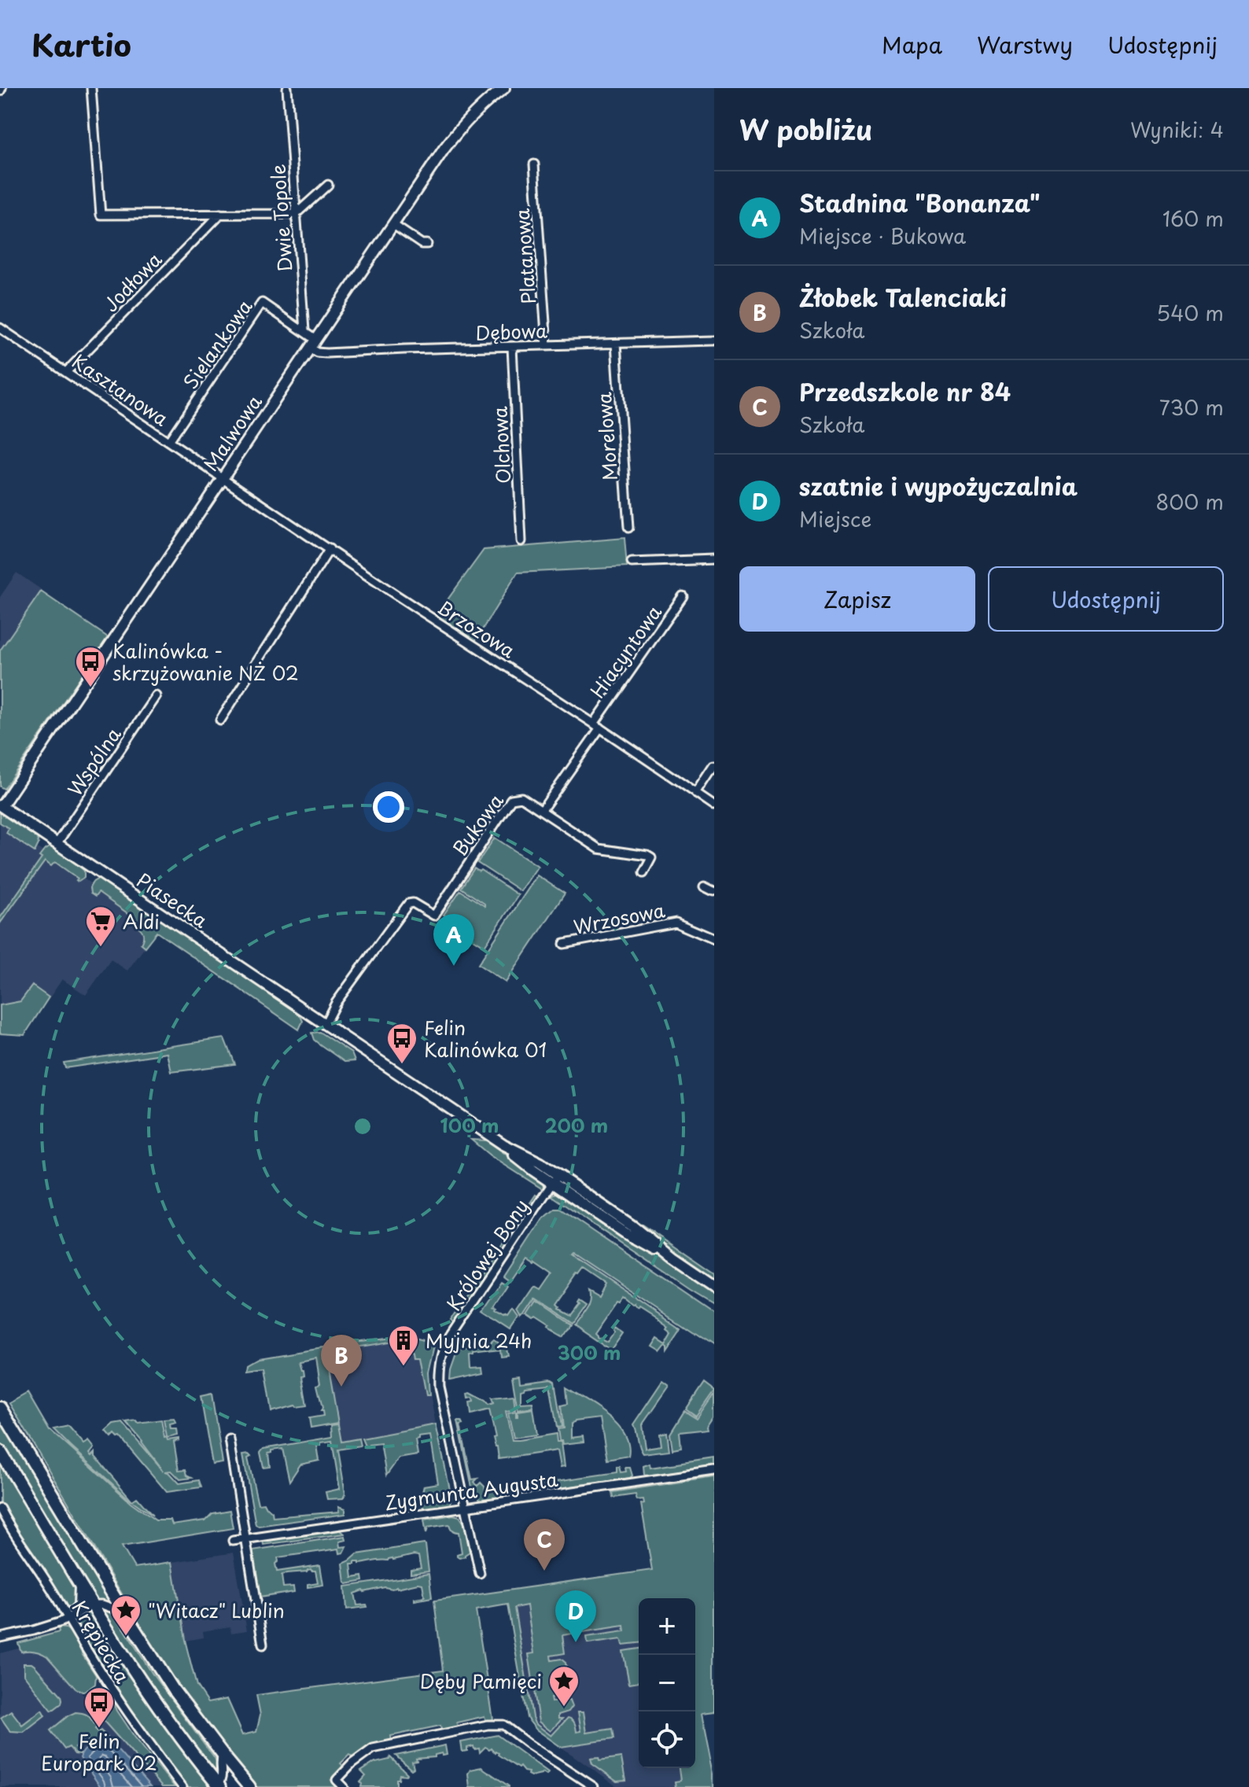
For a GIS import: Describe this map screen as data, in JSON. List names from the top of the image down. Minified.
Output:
{"streets":{"street":["Dwie Topole","Platanowa","Jodłowa","Dębowa","Sielankowa","Kasztanowa","Malwowa","Morelowa","Olchowa","Brzozowa","Hiacyntowa","Wspólna","Bukowa","Piasecka","Wrzosowa","Królowej Bony","Zygmunta Augusta","Krępiecka"]},"crossings":[["Dwie Topole","Sielankowa"],["Platanowa","Dębowa"],["Jodłowa","Kasztanowa"],["Dębowa","Malwowa"],["Dębowa","Morelowa"],["Dębowa","Olchowa"],["Sielankowa","Kasztanowa"],["Kasztanowa","Malwowa"],["Kasztanowa","Brzozowa"],["Malwowa","Brzozowa"],["Malwowa","Piasecka"],["Brzozowa","Hiacyntowa"],["Wspólna","Piasecka"],["Bukowa","Piasecka"],["Piasecka","Królowej Bony"],["Królowej Bony","Zygmunta Augusta"]],"places":{"bus stop":["Kalinówka - skrzyżowanie NŻ 02","Felin Kalinówka 01","Felin Europark 02"],"supermarket":["Aldi"],"building":["Myjnia 24h"],"place":["\"Witacz\" Lublin","Dęby Pamięci"]},"page":{"header":"Kartio","nav":["Mapa","Warstwy","Udostępnij"],"heading":["W pobliżu","Wyniki: 4"],"list":[{"mark":"A","name":"Stadnina \"Bonanza\"","note":"Miejsce · Bukowa","value":"160 m"},{"mark":"B","name":"Żłobek Talenciaki","note":"Szkoła","value":"540 m"},{"mark":"C","name":"Przedszkole nr 84","note":"Szkoła","value":"730 m"},{"mark":"D","name":"szatnie i wypożyczalnia","note":"Miejsce","value":"800 m"}],"buttons":["Zapisz","Udostępnij"],"pins":["A","B","C","D"],"map_buttons":["+","−"]},"rings":["100 m","200 m","300 m"]}
